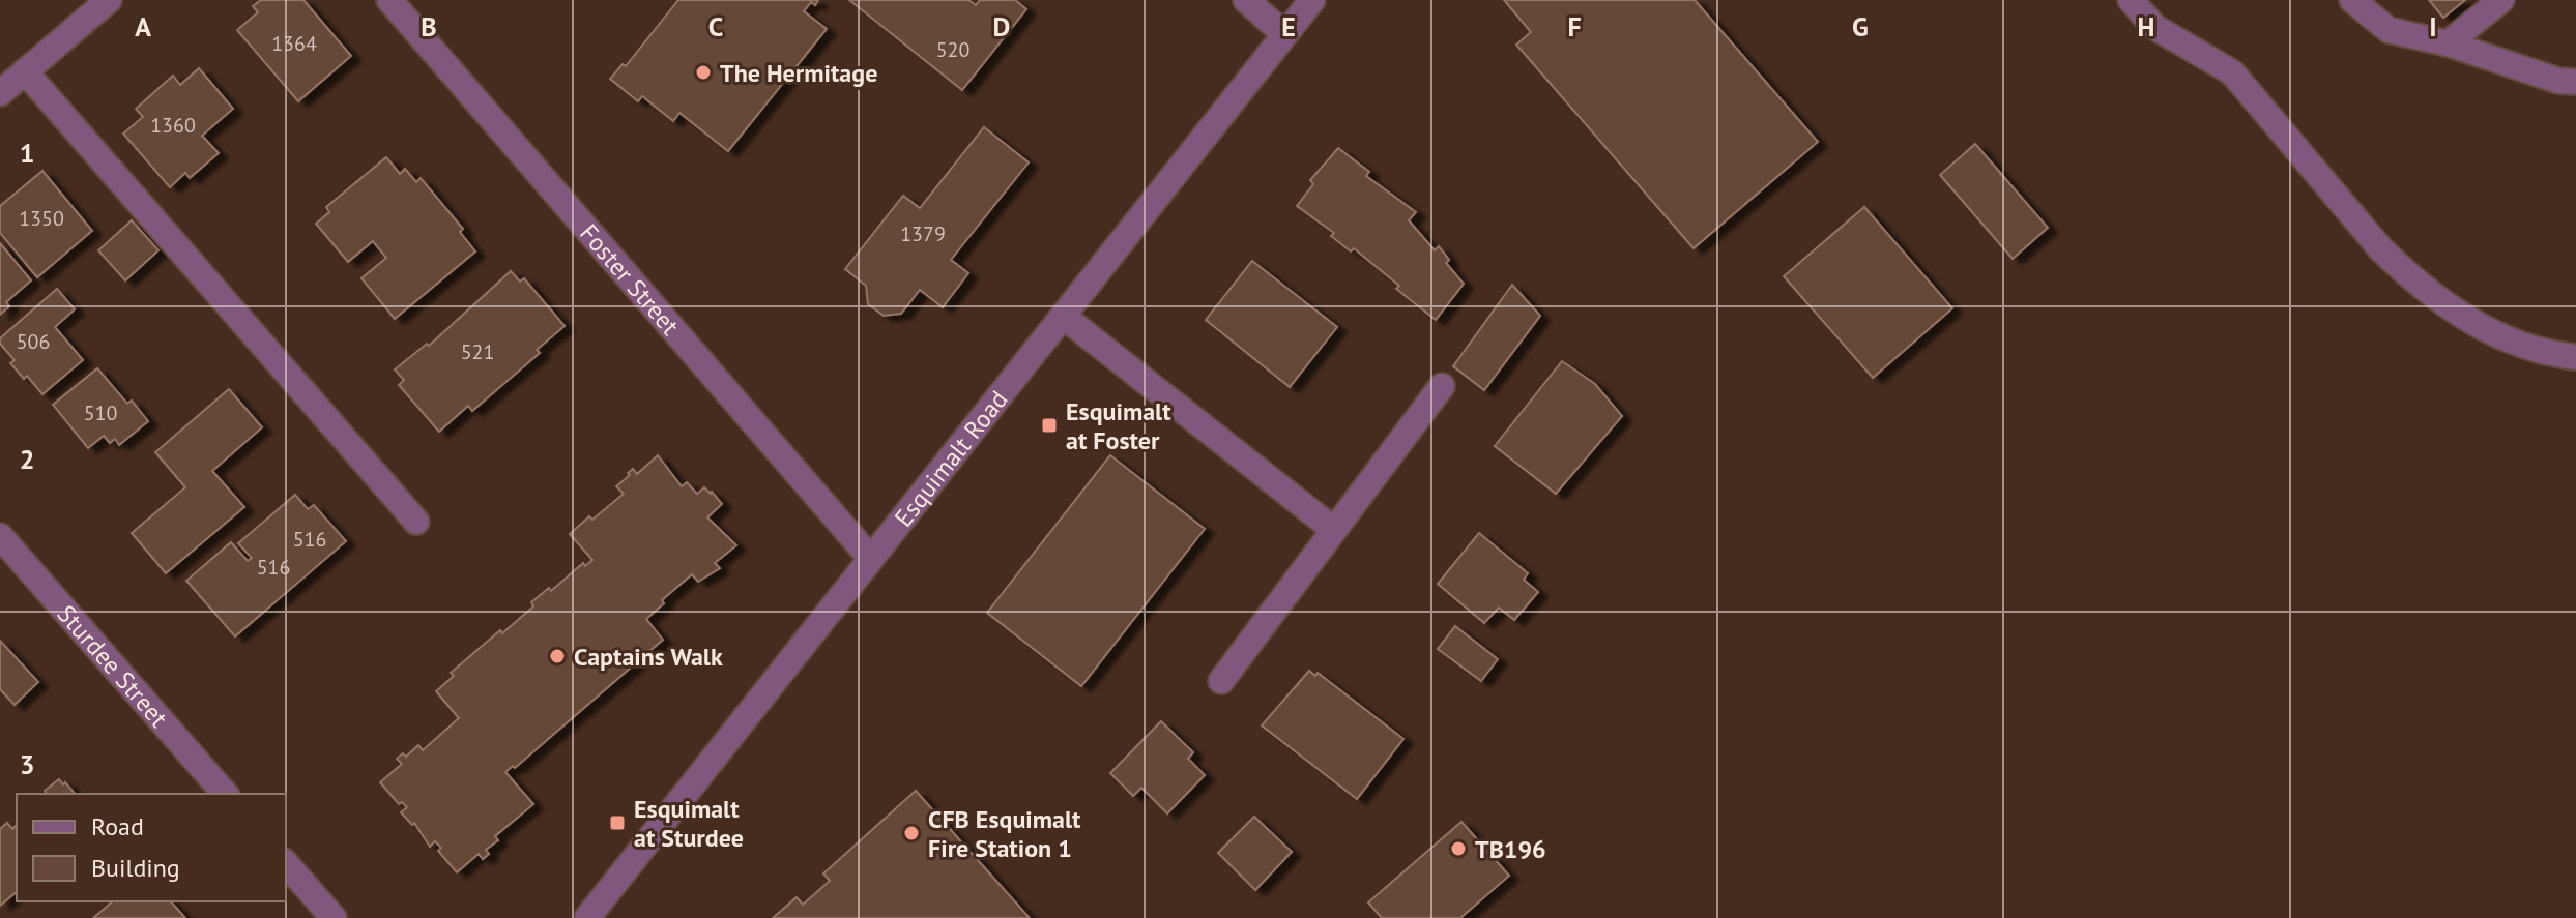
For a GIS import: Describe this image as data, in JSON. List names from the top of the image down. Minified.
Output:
{"streets":{"street":["Foster Street","Esquimalt Road","Sturdee Street"]},"crossings":[["Foster Street","Esquimalt Road"]],"places":{"other":["The Hermitage","Captains Walk","CFB Esquimalt Fire Station 1","TB196"],"transit":["Esquimalt at Foster","Esquimalt at Sturdee"]},"house_numbers":["1364","520","1360","1350","1379","506","521","510","516","516"],"legend":["Road","Building"],"grid":{"columns":["A","B","C","D","E","F","G","H","I"],"rows":["1","2","3"]}}
